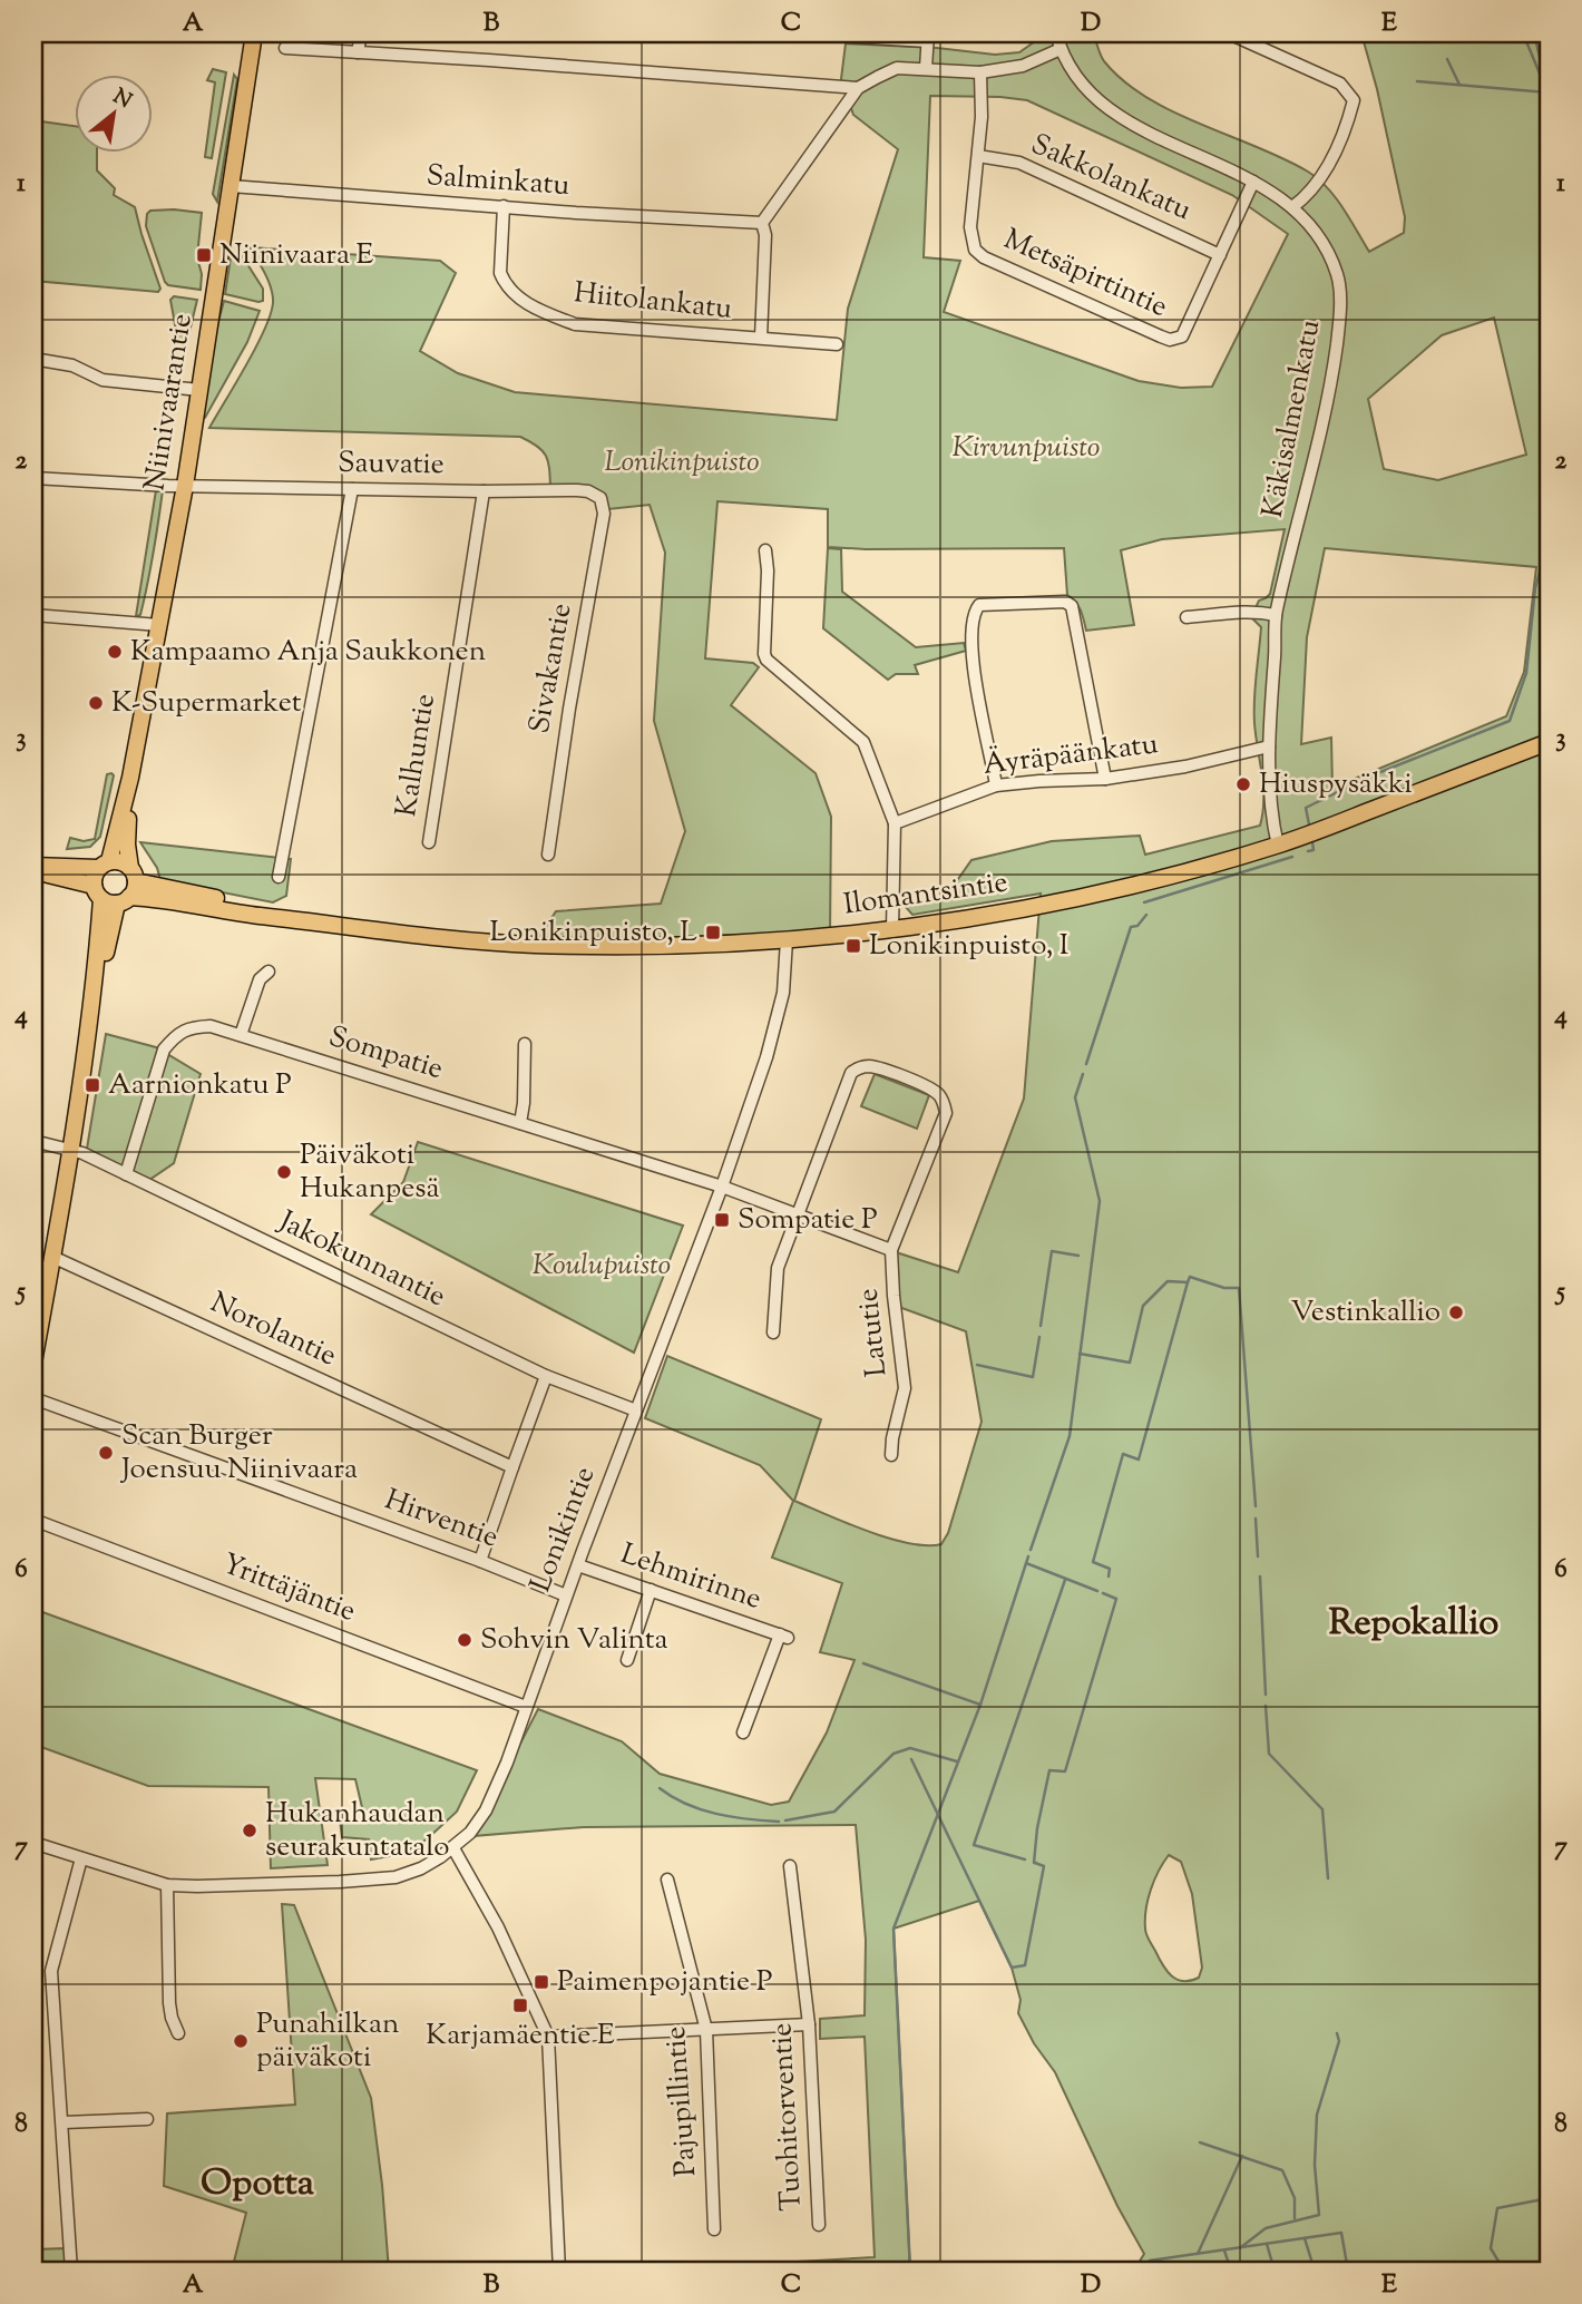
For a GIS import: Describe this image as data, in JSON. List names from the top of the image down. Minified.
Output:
{"streets":{"main road":["Niinivaarantie","Ilomantsintie"],"street":["Sakkolankatu","Salminkatu","Metsäpirtintie","Hiitolankatu","Käkisalmenkatu","Sauvatie","Sivakantie","Kalhuntie","Äyräpäänkatu","Sompatie","Jakokunnantie","Norolantie","Latutie","Hirventie","Lonikintie","Lehmirinne","Yrittäjäntie","Pajupillintie","Tuohitorventie"]},"crossings":[["Sakkolankatu","Metsäpirtintie"],["Salminkatu","Hiitolankatu"],["Salminkatu","Niinivaarantie"],["Metsäpirtintie","Käkisalmenkatu"],["Niinivaarantie","Sauvatie"],["Niinivaarantie","Ilomantsintie"],["Käkisalmenkatu","Äyräpäänkatu"],["Käkisalmenkatu","Ilomantsintie"],["Sauvatie","Sivakantie"],["Sauvatie","Kalhuntie"],["Ilomantsintie","Lonikintie"],["Sompatie","Jakokunnantie"],["Sompatie","Latutie"],["Sompatie","Lonikintie"],["Jakokunnantie","Lonikintie"],["Hirventie","Lonikintie"],["Lonikintie","Lehmirinne"],["Lonikintie","Yrittäjäntie"]],"districts":["Repokallio","Opotta"],"parks":["Kirvunpuisto","Lonikinpuisto","Koulupuisto"],"places":{"transit":["Niinivaara E","Lonikinpuisto, L","Lonikinpuisto, I","Aarnionkatu P","Sompatie P","Paimenpojantie P","Karjamäentie E"],"other":["Kampaamo Anja Saukkonen","K-Supermarket","Hiuspysäkki","Päiväkoti Hukanpesä","Vestinkallio","Scan Burger Joensuu Niinivaara","Sohvin Valinta","Hukanhaudan seurakuntatalo","Punahilkan päiväkoti"]},"north":"top right","grid":{"columns":["A","B","C","D","E"],"rows":["1","2","3","4","5","6","7","8"]}}
